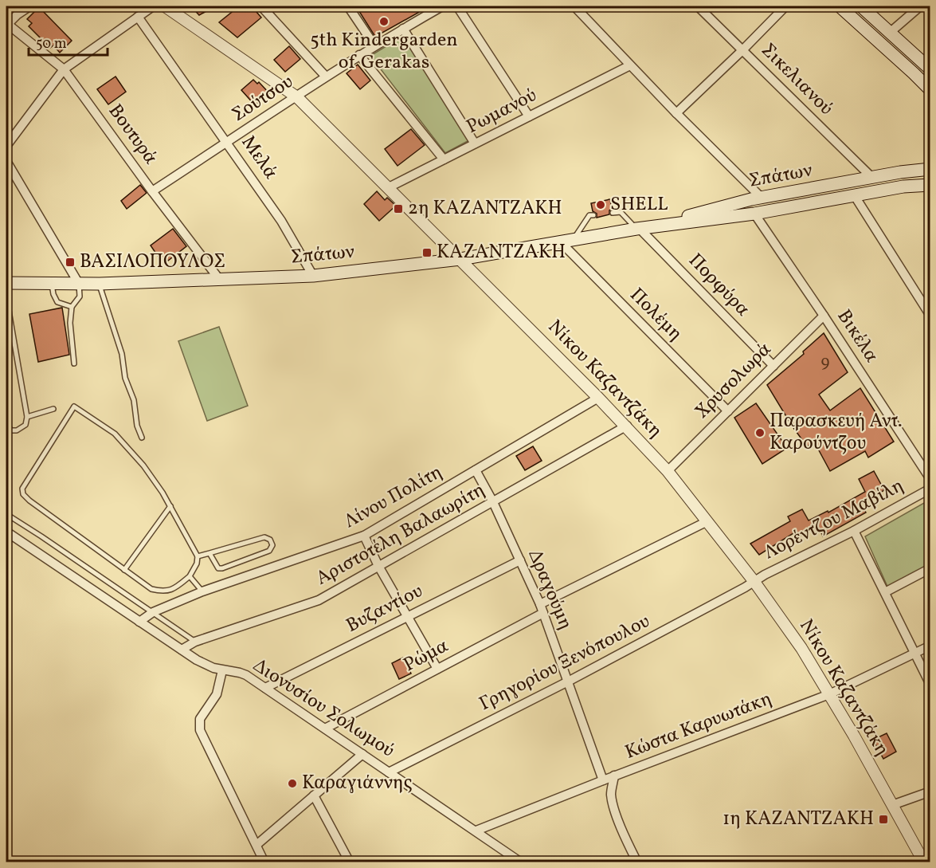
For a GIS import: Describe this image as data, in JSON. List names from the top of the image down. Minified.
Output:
{"streets":{"main road":["Σπάτων"],"street":["Σικελιανού","Σούτσου","Ρωμανού","Βουτυρά","Μελά","Πορφύρα","Πολέμη","Βικέλα","Νίκου Καζαντζάκη","Χρυσολωρά","Λίνου Πολίτη","Λορέντζου Μαβίλη","Αριστοτέλη Βαλαωρίτη","Δραγούμη","Βυζαντίου","Ρώμα","Γρηγορίου Ξενόπουλου","Διονυσίου Σολωμού","Κώστα Καρυωτάκη"]},"crossings":[["Σικελιανού","Σπάτων"],["Σούτσου","Βουτυρά"],["Σούτσου","Μελά"],["Σούτσου","Νίκου Καζαντζάκη"],["Ρωμανού","Νίκου Καζαντζάκη"],["Βουτυρά","Σπάτων"],["Μελά","Σπάτων"],["Σπάτων","Πορφύρα"],["Σπάτων","Πολέμη"],["Σπάτων","Βικέλα"],["Σπάτων","Νίκου Καζαντζάκη"],["Πορφύρα","Χρυσολωρά"],["Πολέμη","Χρυσολωρά"],["Βικέλα","Χρυσολωρά"],["Νίκου Καζαντζάκη","Χρυσολωρά"],["Νίκου Καζαντζάκη","Λίνου Πολίτη"],["Νίκου Καζαντζάκη","Λορέντζου Μαβίλη"],["Νίκου Καζαντζάκη","Αριστοτέλη Βαλαωρίτη"],["Νίκου Καζαντζάκη","Γρηγορίου Ξενόπουλου"],["Νίκου Καζαντζάκη","Κώστα Καρυωτάκη"],["Λίνου Πολίτη","Δραγούμη"],["Λίνου Πολίτη","Διονυσίου Σολωμού"],["Λορέντζου Μαβίλη","Γρηγορίου Ξενόπουλου"],["Αριστοτέλη Βαλαωρίτη","Δραγούμη"],["Αριστοτέλη Βαλαωρίτη","Διονυσίου Σολωμού"],["Δραγούμη","Βυζαντίου"],["Δραγούμη","Ρώμα"],["Δραγούμη","Γρηγορίου Ξενόπουλου"],["Δραγούμη","Κώστα Καρυωτάκη"],["Βυζαντίου","Διονυσίου Σολωμού"],["Ρώμα","Διονυσίου Σολωμού"],["Γρηγορίου Ξενόπουλου","Διονυσίου Σολωμού"],["Διονυσίου Σολωμού","Κώστα Καρυωτάκη"]],"places":{"other":["5th Kindergarden of Gerakas","SHELL","Παρασκευή Αντ. Καρούντζου","Καραγιάννης"],"transit":["2η ΚΑΖΑΝΤΖΑΚΗ","ΚΑΖΑΝΤΖΑΚΗ","ΒΑΣΙΛΟΠΟΥΛΟΣ","1η ΚΑΖΑΝΤΖΑΚΗ"]},"house_numbers":["9"],"scale_bar":"50 m"}
